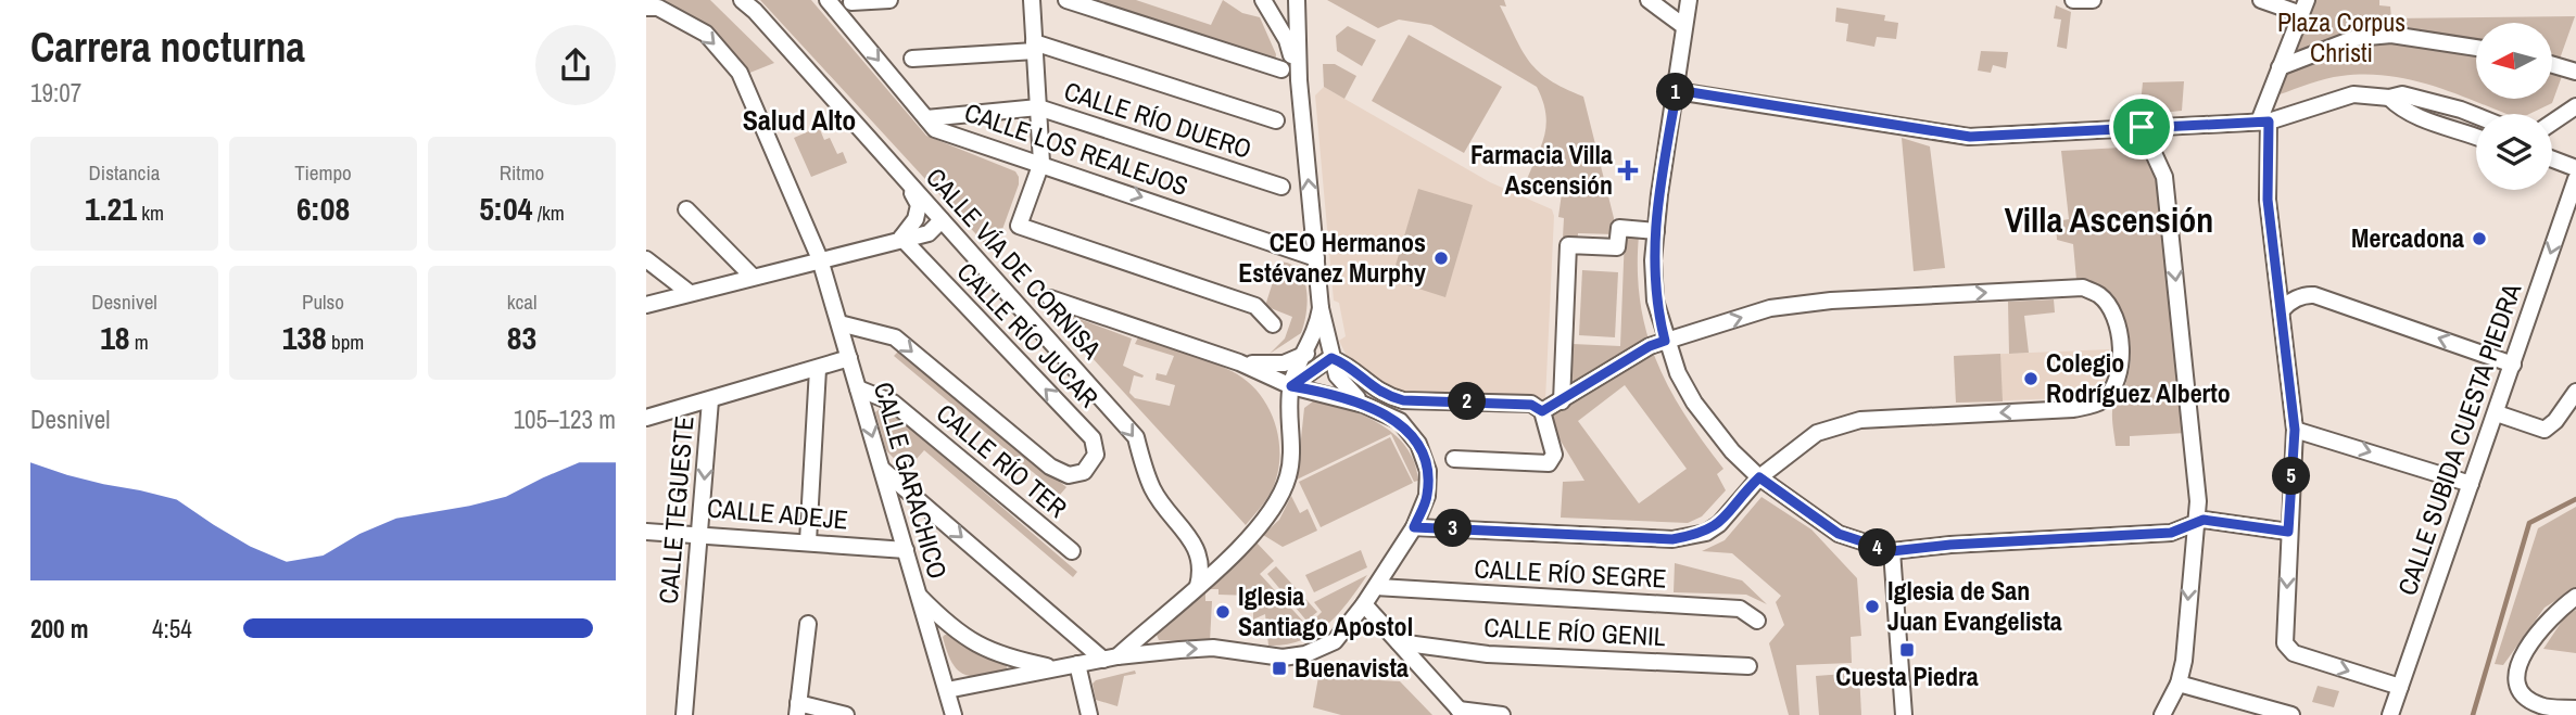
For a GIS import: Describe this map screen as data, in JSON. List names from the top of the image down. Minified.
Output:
{"streets":{"street":["CALLE RÍO DUERO","CALLE LOS REALEJOS","CALLE VÍA DE CORNISA","CALLE RÍO JUCAR","CALLE SUBIDA CUESTA PIEDRA","CALLE RÍO TER","CALLE GARACHICO","CALLE TEGUESTE","CALLE ADEJE","CALLE RÍO SEGRE","CALLE RÍO GENIL"]},"crossings":[["CALLE RÍO DUERO","CALLE LOS REALEJOS"],["CALLE RÍO JUCAR","CALLE GARACHICO"],["CALLE RÍO TER","CALLE GARACHICO"],["CALLE GARACHICO","CALLE ADEJE"],["CALLE TEGUESTE","CALLE ADEJE"]],"one_way":["CALLE VÍA DE CORNISA","CALLE GARACHICO"],"districts":["Salud Alto","Villa Ascensión"],"parks":["Plaza Corpus Christi"],"places":{"health":["Farmacia Villa Ascensión"],"other":["Mercadona","CEO Hermanos Estévanez Murphy","Colegio Rodríguez Alberto","Iglesia de San Juan Evangelista","Iglesia Santiago Apostol"],"transit":["Cuesta Piedra","Buenavista"]},"north":"left","page":{"heading":["Carrera nocturna","19:07"],"pins":["1","2","5","3","4"],"stats":[["Distancia","1.21 km"],["Tiempo","6:08"],["Ritmo","5:04 /km"],["Desnivel","18 m"],["Pulso","138 bpm"],["kcal","83"]],"chart":["Desnivel","105–123 m"],"list":[{"name":"200 m","note":"4:54"}]}}
